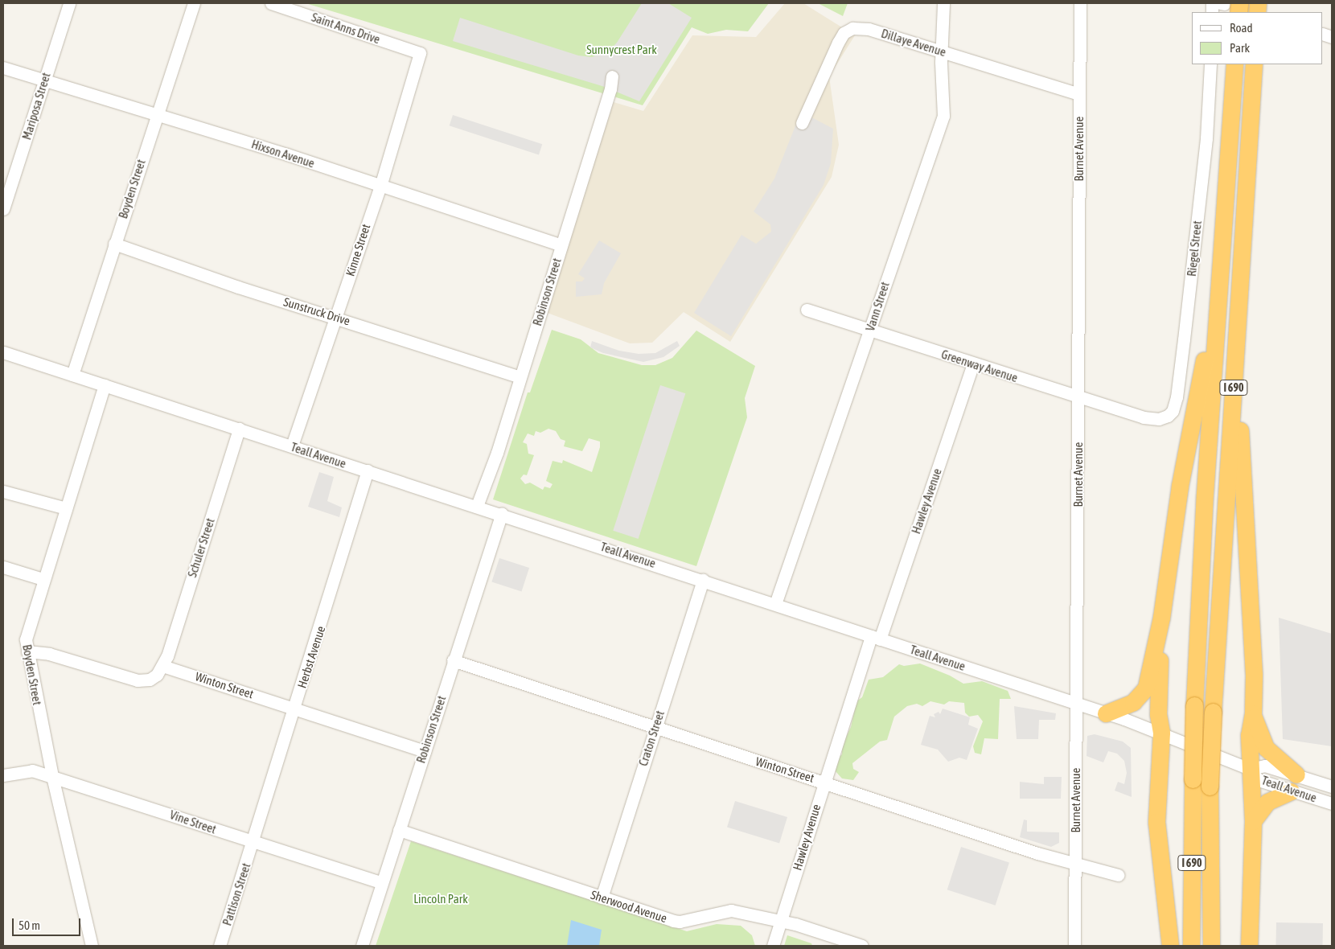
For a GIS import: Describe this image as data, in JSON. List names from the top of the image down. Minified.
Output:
{"streets":{"highway":["I 690"],"street":["Saint Anns Drive","Dillaye Avenue","Mariposa Street","Burnet Avenue","Hixson Avenue","Boyden Street","Riegel Street","Kinne Street","Robinson Street","Vann Street","Sunstruck Drive","Greenway Avenue","Teall Avenue","Hawley Avenue","Schuler Street","Herbst Avenue","Winton Street","Craton Street","Vine Street","Pattison Street","Sherwood Avenue"]},"crossings":[["Saint Anns Drive","Kinne Street"],["Dillaye Avenue","Burnet Avenue"],["Dillaye Avenue","Vann Street"],["Mariposa Street","Hixson Avenue"],["Burnet Avenue","Greenway Avenue"],["Burnet Avenue","Teall Avenue"],["Burnet Avenue","Winton Street"],["Hixson Avenue","Boyden Street"],["Hixson Avenue","Kinne Street"],["Hixson Avenue","Robinson Street"],["Boyden Street","Sunstruck Drive"],["Boyden Street","Teall Avenue"],["Boyden Street","Vine Street"],["Riegel Street","Greenway Avenue"],["Kinne Street","Sunstruck Drive"],["Kinne Street","Teall Avenue"],["Robinson Street","Sunstruck Drive"],["Robinson Street","Teall Avenue"],["Robinson Street","Winton Street"],["Robinson Street","Vine Street"],["Robinson Street","Sherwood Avenue"],["Vann Street","Greenway Avenue"],["Vann Street","Teall Avenue"],["Greenway Avenue","Hawley Avenue"],["Teall Avenue","Hawley Avenue"],["Teall Avenue","Schuler Street"],["Teall Avenue","Herbst Avenue"],["Teall Avenue","Craton Street"],["Hawley Avenue","Winton Street"],["Hawley Avenue","Sherwood Avenue"],["Schuler Street","Winton Street"],["Herbst Avenue","Winton Street"],["Herbst Avenue","Vine Street"],["Herbst Avenue","Pattison Street"],["Winton Street","Craton Street"],["Craton Street","Sherwood Avenue"],["Vine Street","Pattison Street"]],"parks":["Sunnycrest Park","Lincoln Park"],"legend":["Road","Park"],"scale_bar":"50 m"}
